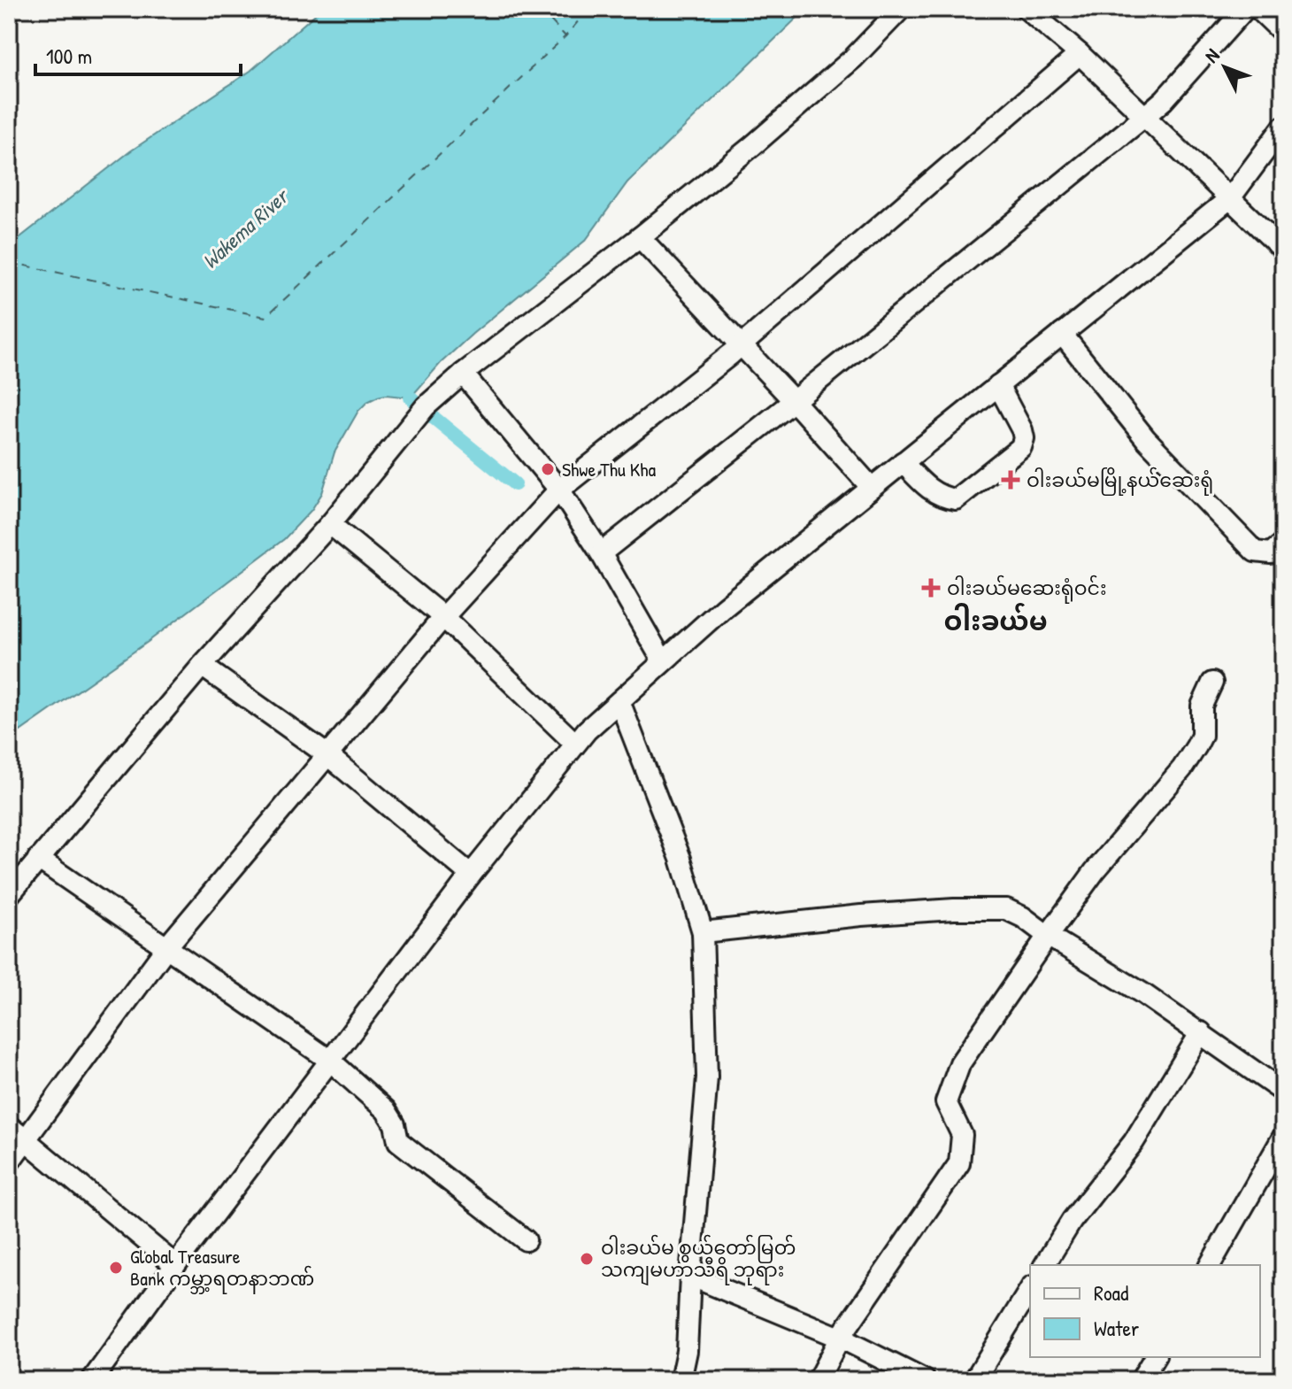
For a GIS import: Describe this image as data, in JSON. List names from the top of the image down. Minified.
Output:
{"districts":["ဝါးခယ်မ"],"water":["Wakema River"],"places":{"other":["Shwe Thu Kha","ဝါးခယ်မ စွယ်တော်မြတ် သကျမဟာသီရိ ဘုရား","Global Treasure Bank ကမ္ဘာ့ရတနာဘဏ်"],"health":["ဝါးခယ်မမြို့နယ်ဆေးရုံ","ဝါးခယ်မဆေးရုံဝင်း"]},"legend":["Road","Water"],"scale_bar":"100 m","north":"top left"}
